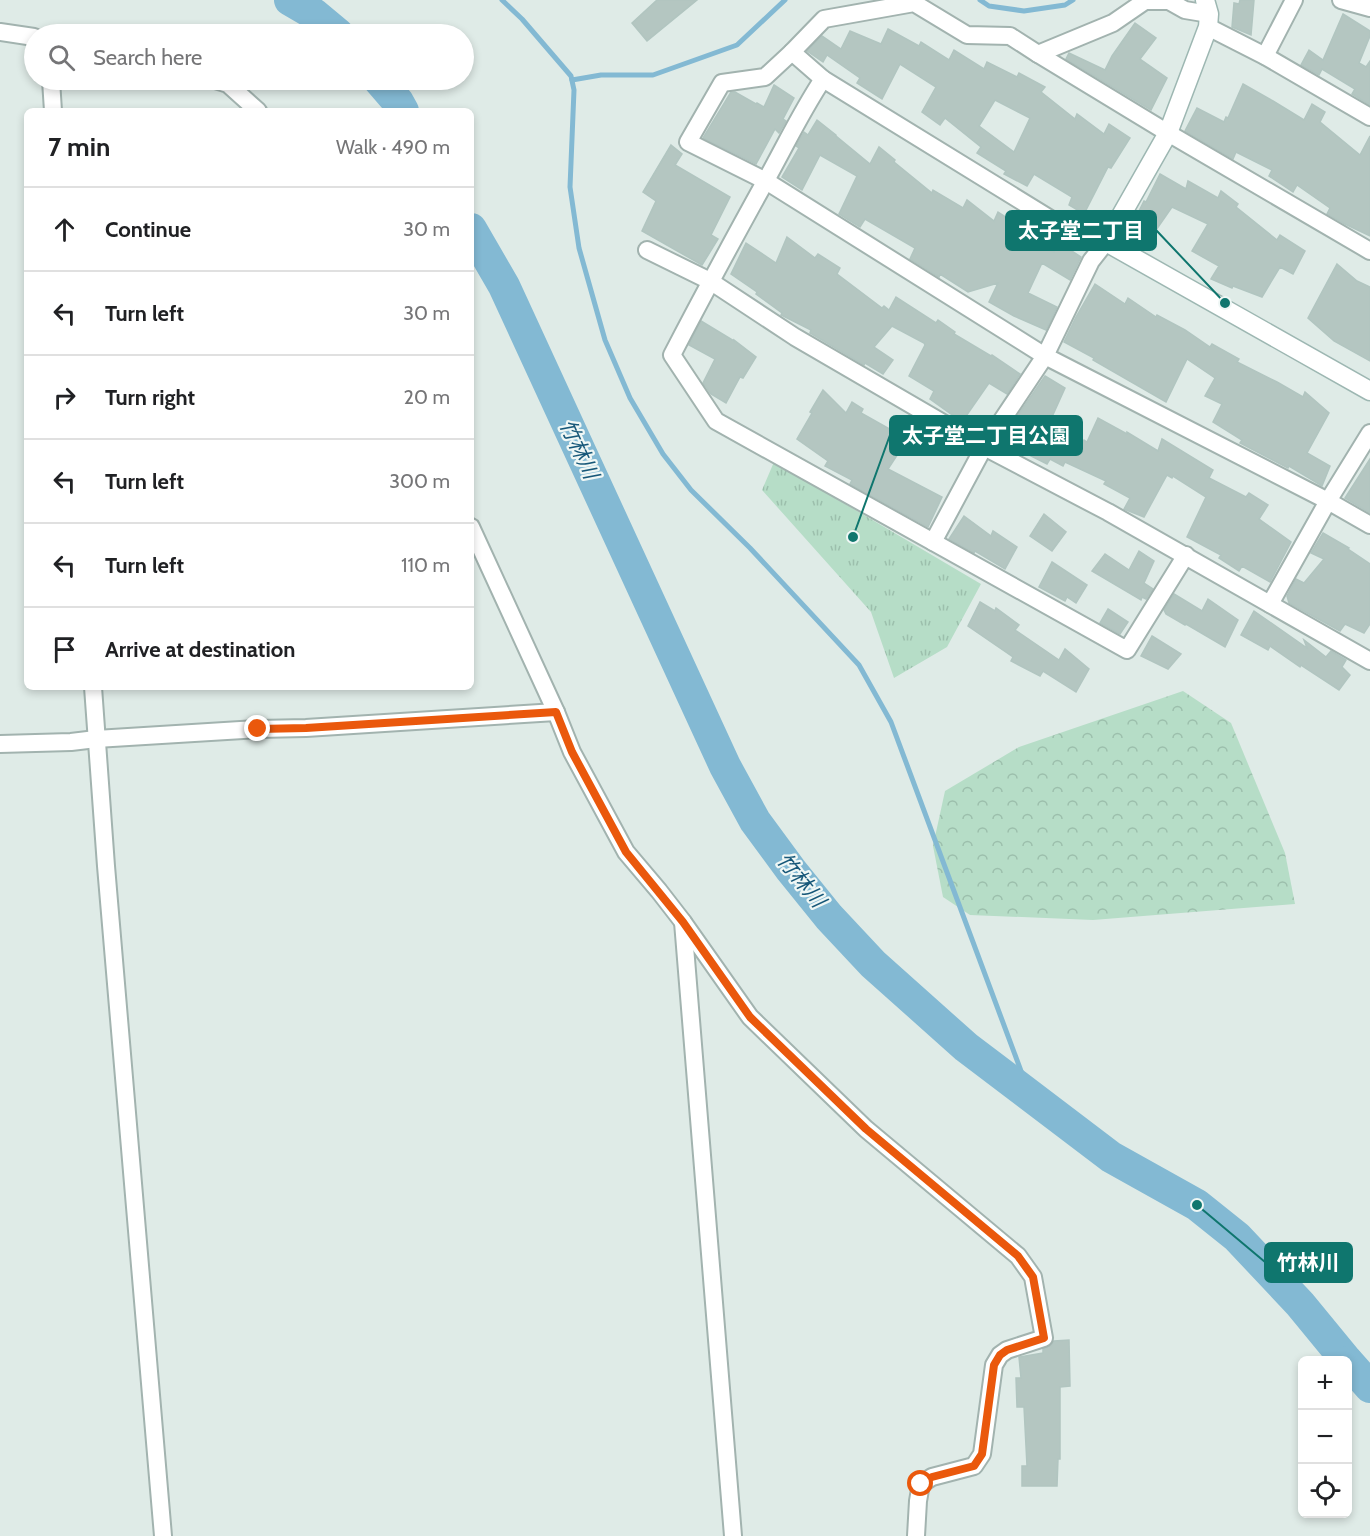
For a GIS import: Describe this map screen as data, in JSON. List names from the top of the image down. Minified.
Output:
{"water":["竹林川"],"places":["太子堂二丁目","太子堂二丁目公園","竹林川"],"page":{"search":"Search here","heading":["7 min","Walk · 490 m"],"list":[["Continue","30 m"],["Turn left","30 m"],["Turn right","20 m"],["Turn left","300 m"],["Turn left","110 m"],"Arrive at destination"],"map_buttons":["+","−"]}}
